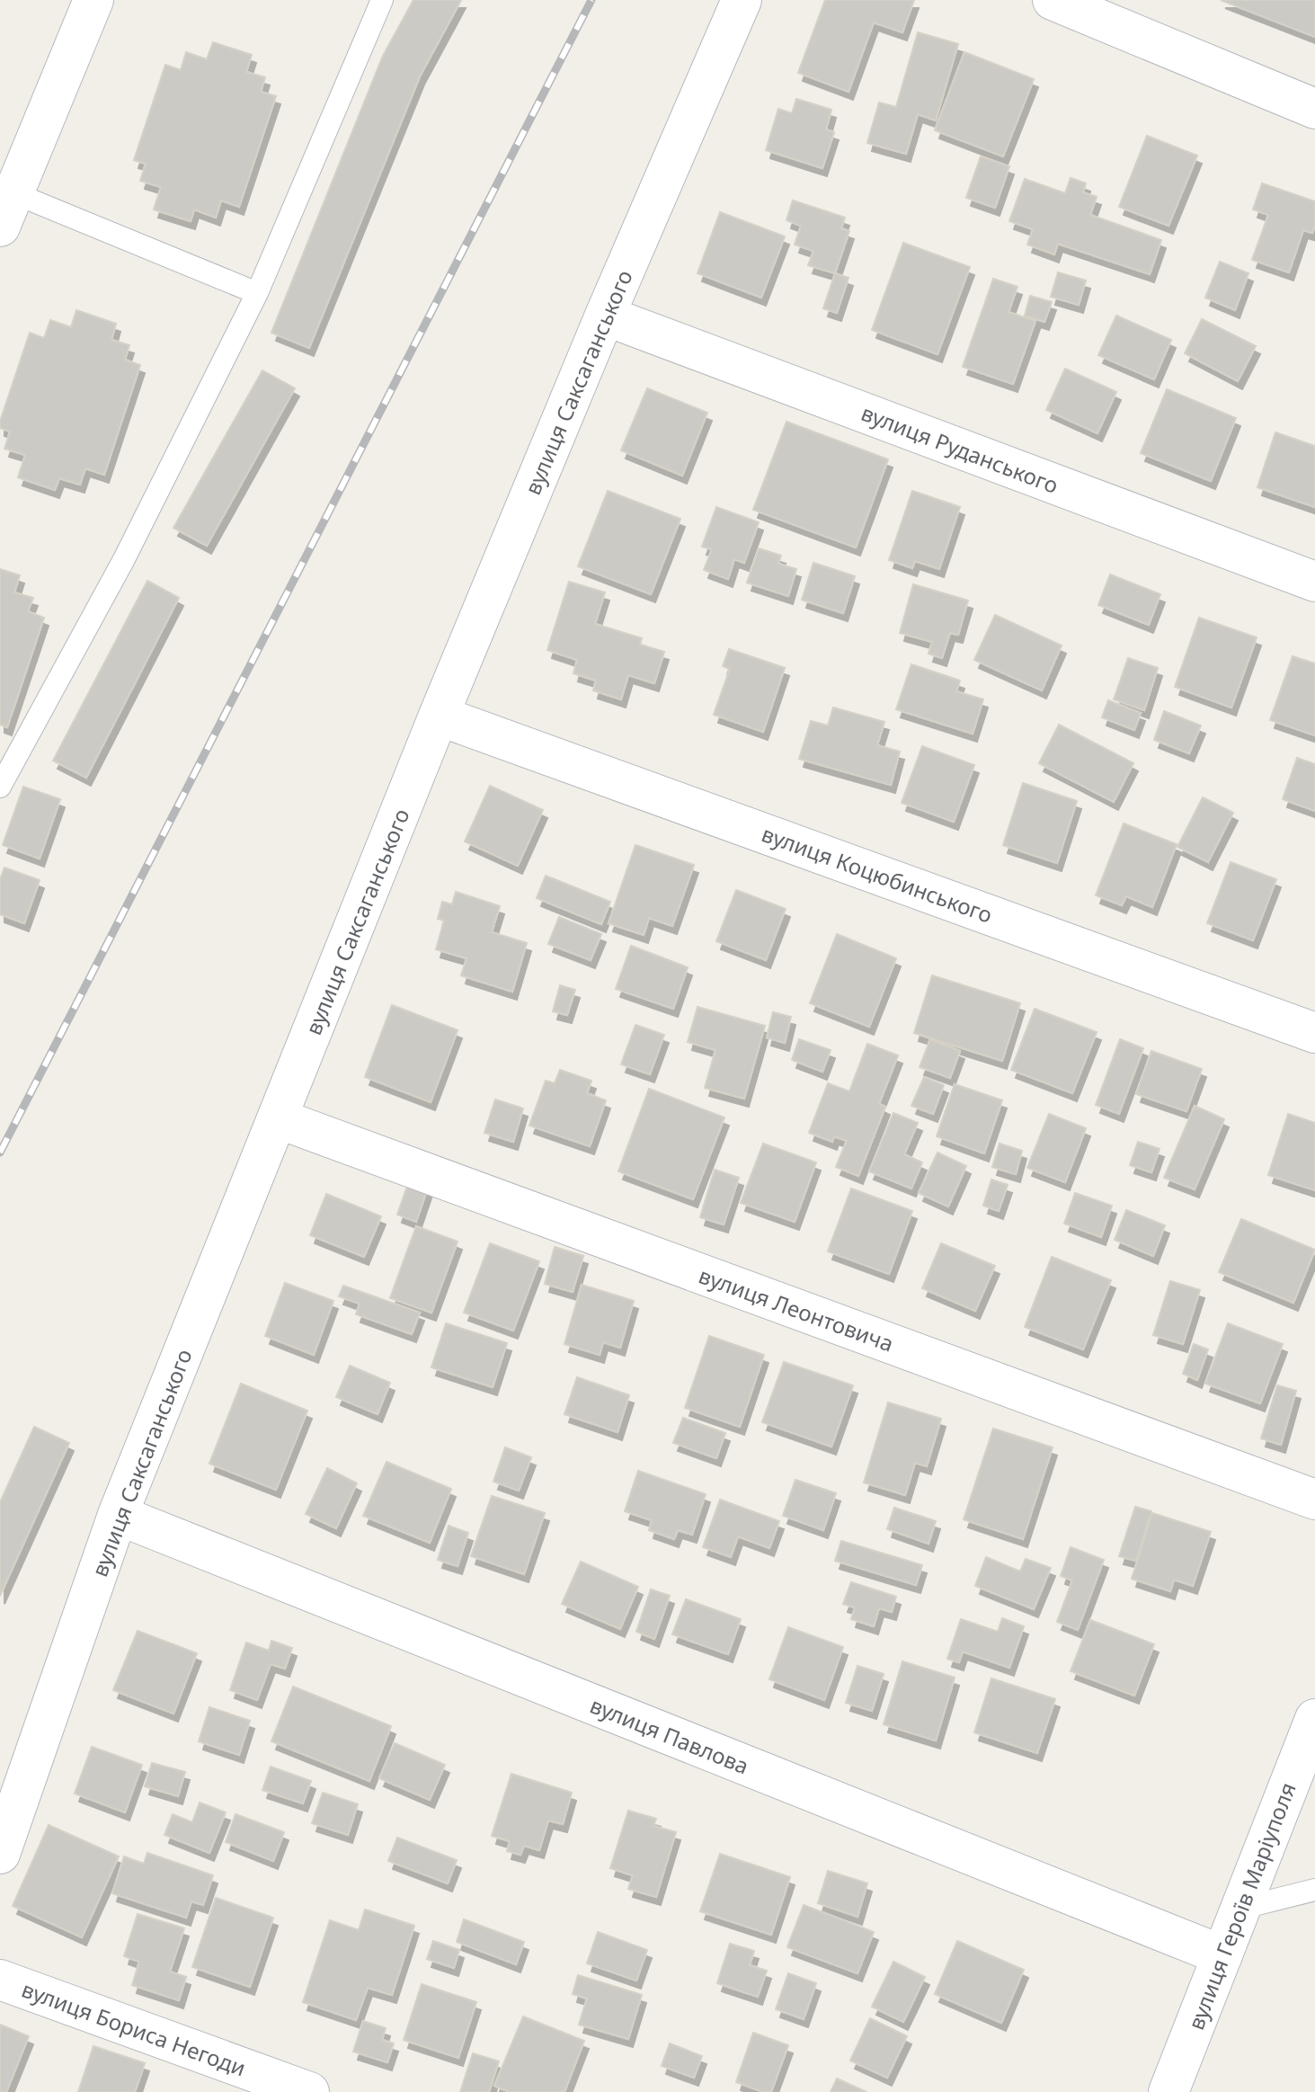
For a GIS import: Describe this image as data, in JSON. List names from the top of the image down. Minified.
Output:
{"streets":{"street":["вулиця Саксаганського","вулиця Руданського","вулиця Коцюбинського","вулиця Леонтовича","вулиця Павлова","вулиця Героїв Маріуполя","вулиця Бориса Негоди"]},"crossings":[["вулиця Саксаганського","вулиця Руданського"],["вулиця Саксаганського","вулиця Коцюбинського"],["вулиця Саксаганського","вулиця Леонтовича"],["вулиця Саксаганського","вулиця Павлова"],["вулиця Павлова","вулиця Героїв Маріуполя"]]}
